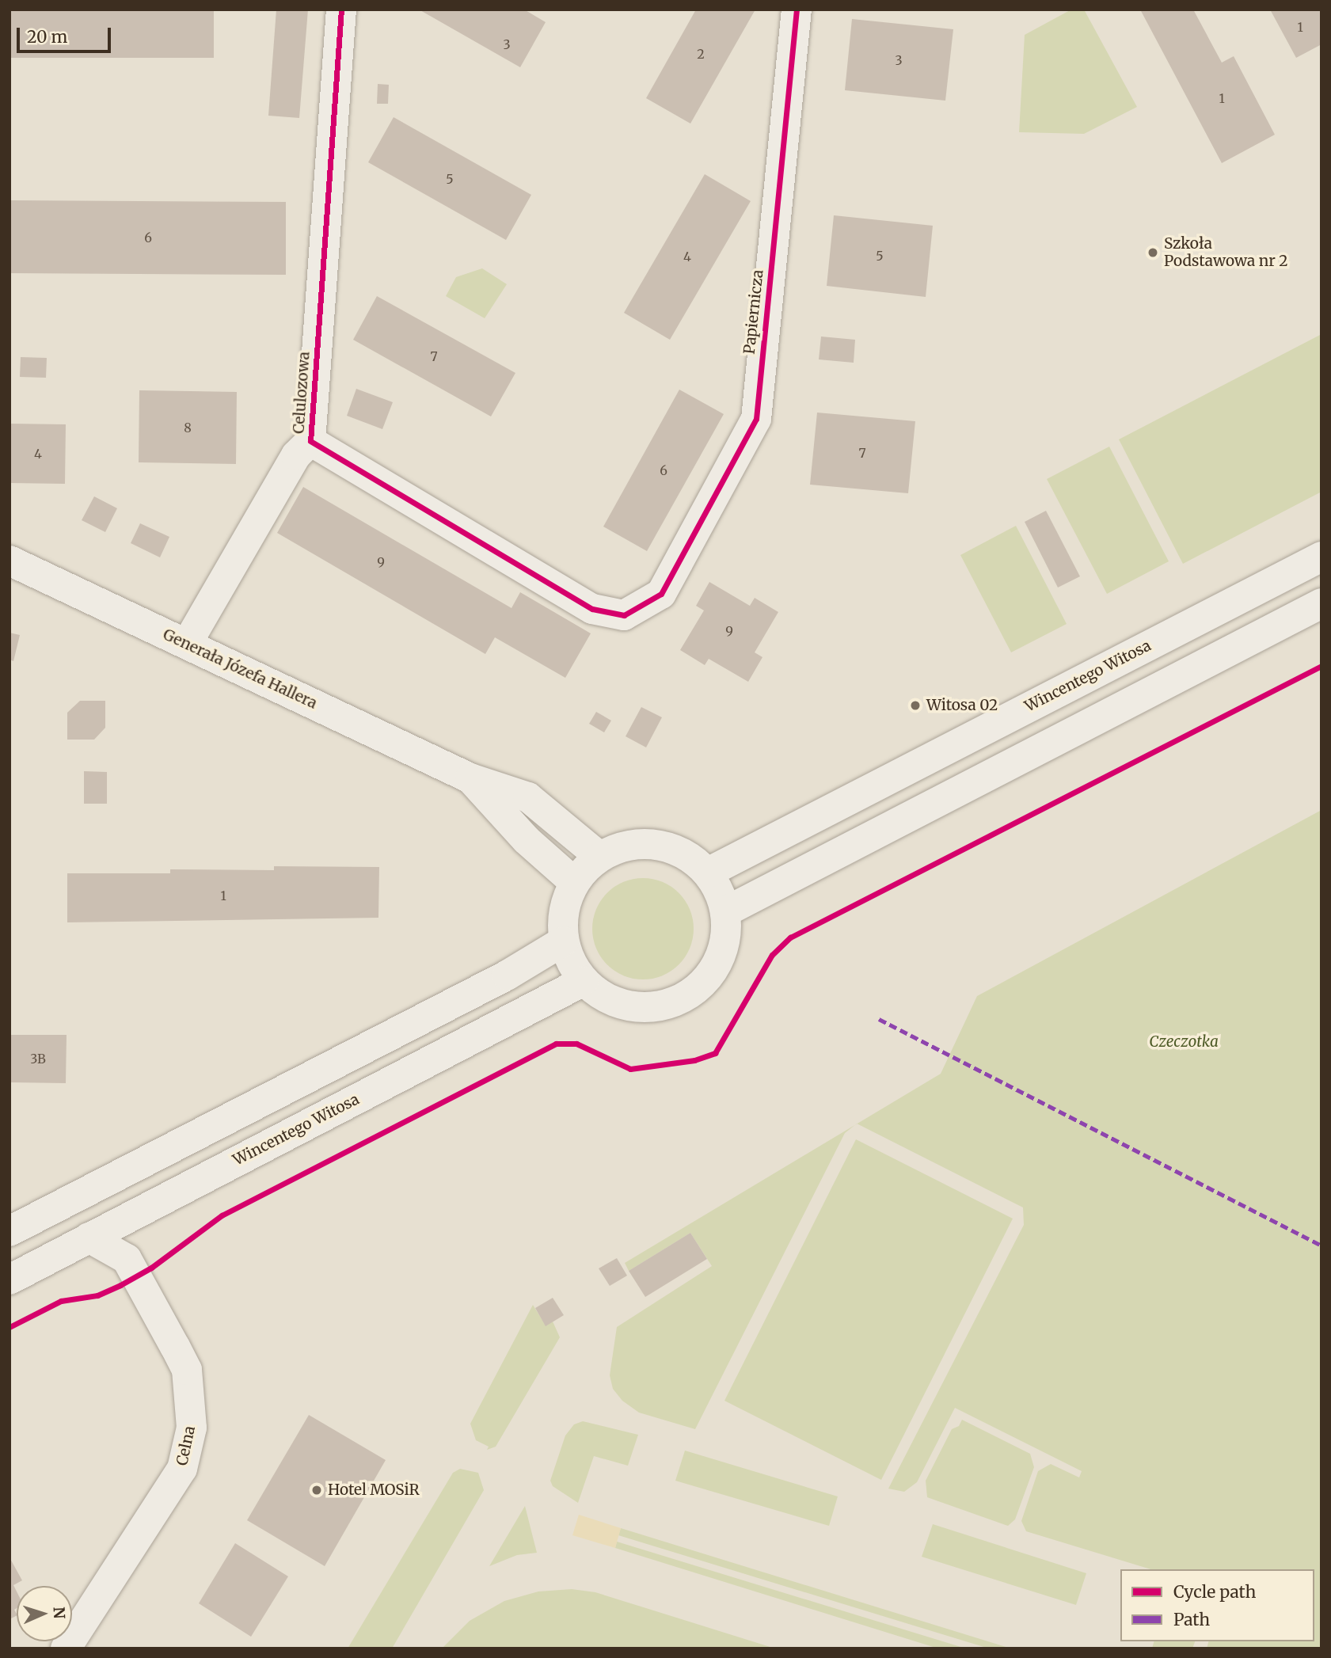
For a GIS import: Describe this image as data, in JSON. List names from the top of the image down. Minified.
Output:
{"streets":{"main road":["Papiernicza","Celulozowa","Generała Józefa Hallera","Wincentego Witosa","Celna"]},"crossings":[["Papiernicza","Celulozowa"],["Celulozowa","Generała Józefa Hallera"],["Generała Józefa Hallera","Wincentego Witosa"]],"parks":["Czeczotka"],"places":["Szkoła Podstawowa nr 2","Witosa 02","Hotel MOSiR"],"house_numbers":["1","3","2","3","1","5","6","5","4","7","8","7","4","6","9","9","1","3B"],"legend":["Cycle path","Path"],"scale_bar":"20 m","north":"right"}
